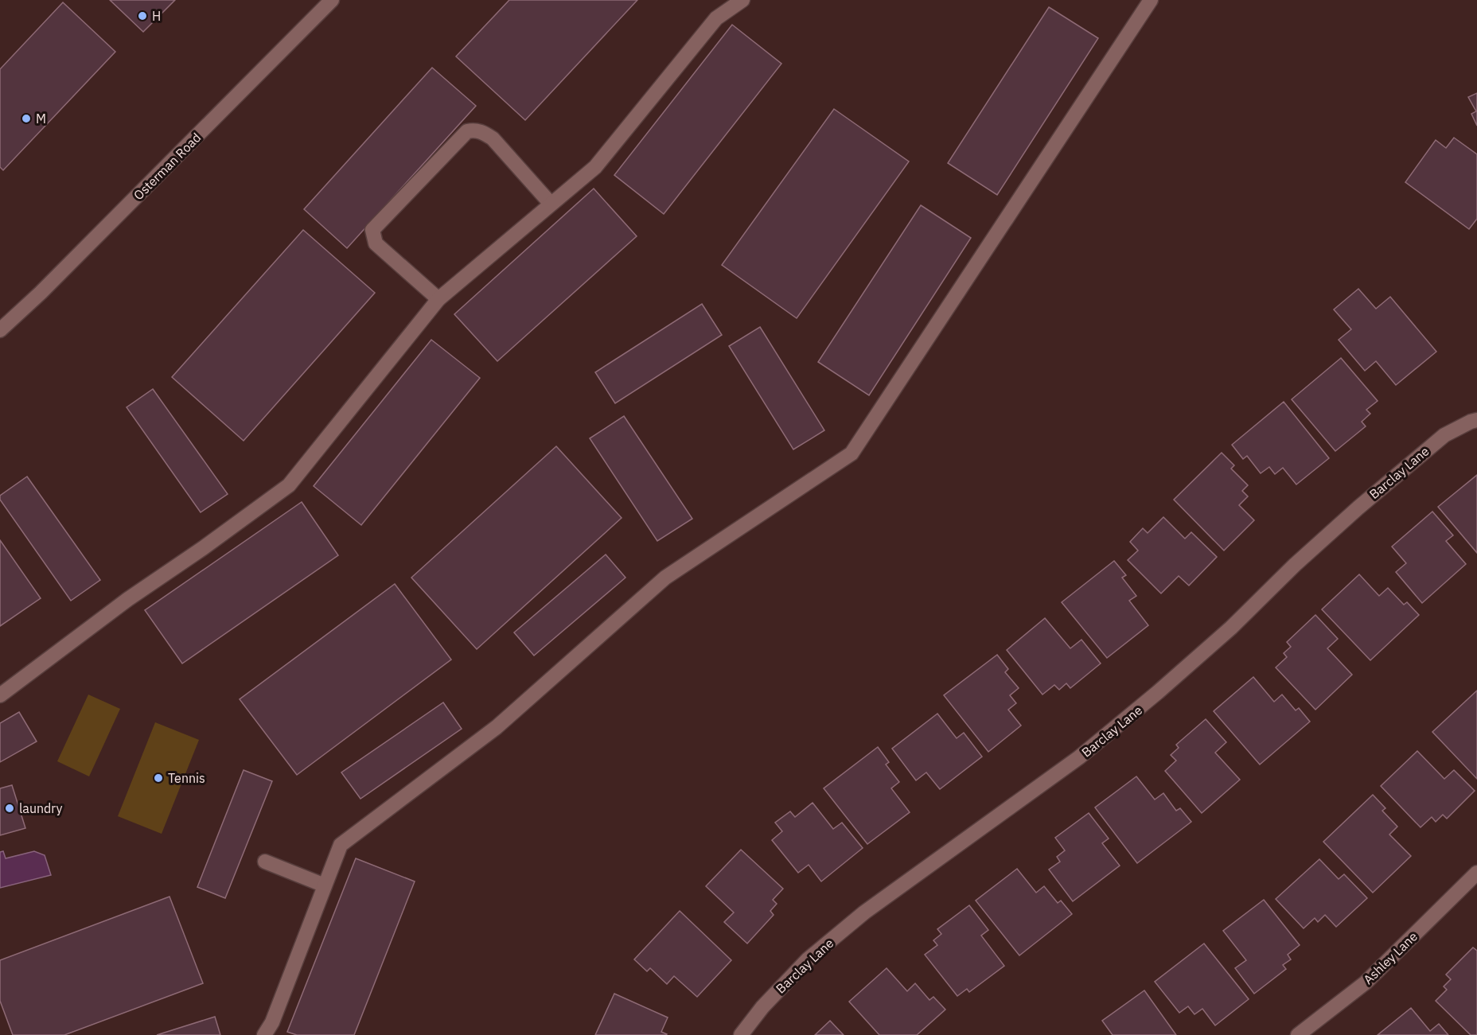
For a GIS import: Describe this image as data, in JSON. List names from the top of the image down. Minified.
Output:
{"streets":{"street":["Osterman Road","Barclay Lane","Ashley Lane"]},"places":["H","M","Tennis","laundry"]}
